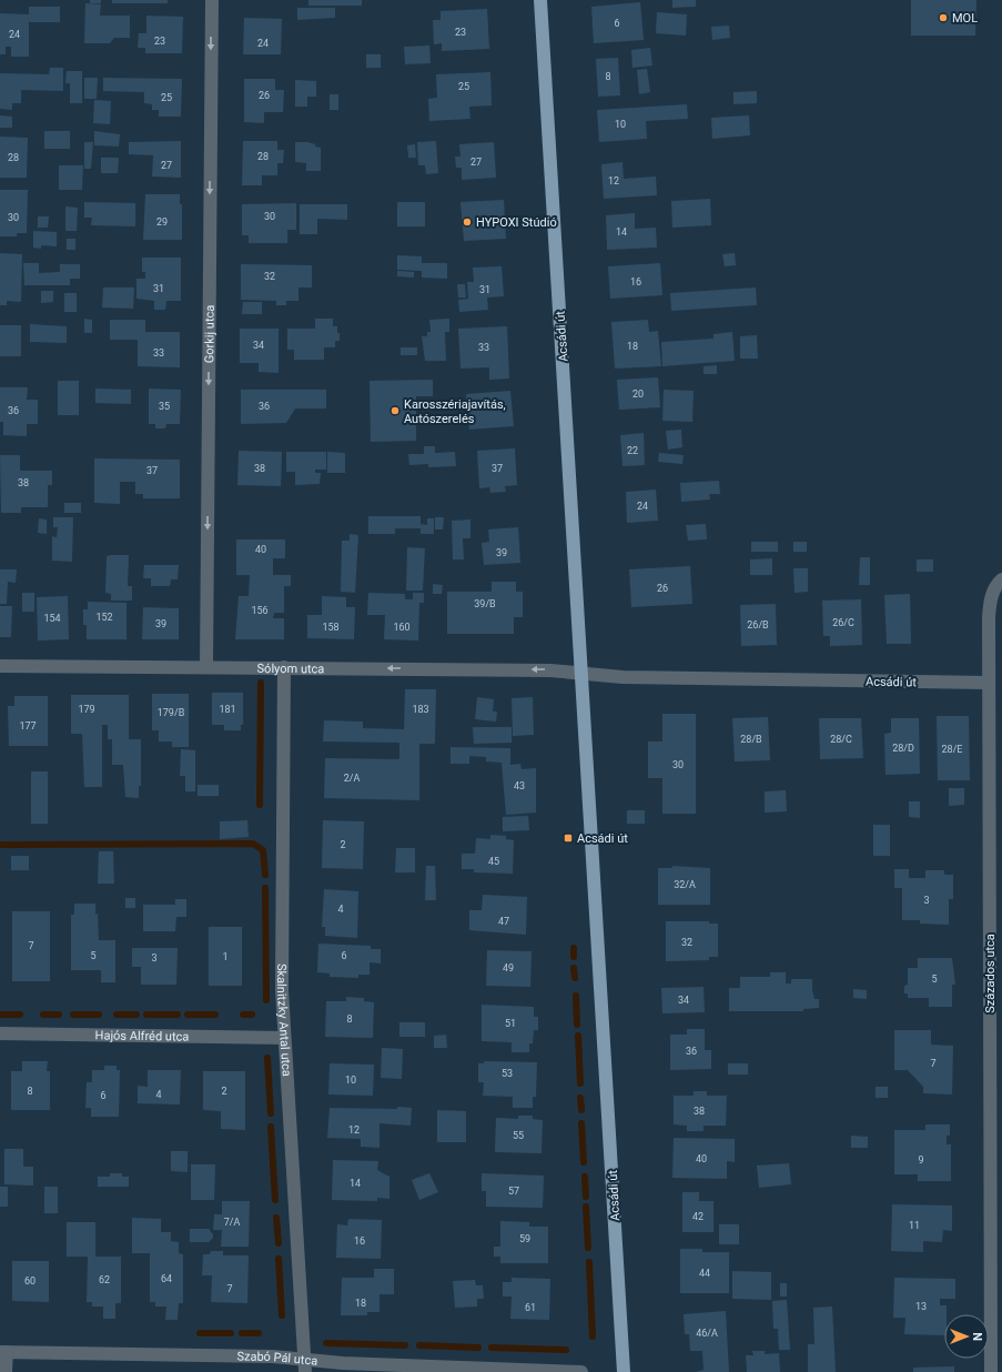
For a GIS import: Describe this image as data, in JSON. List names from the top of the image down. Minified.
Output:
{"streets":{"main road":["Acsádi út"],"street":["Gorkij utca","Sólyom utca","Százados utca","Skalnitzky Antal utca","Hajós Alfréd utca","Szabó Pál utca"]},"crossings":[["Gorkij utca","Sólyom utca"],["Acsádi út","Sólyom utca"],["Acsádi út","Százados utca"],["Sólyom utca","Skalnitzky Antal utca"],["Skalnitzky Antal utca","Hajós Alfréd utca"],["Skalnitzky Antal utca","Szabó Pál utca"]],"one_way":["Gorkij utca","Sólyom utca"],"places":{"other":["MOL","HYPOXI Stúdió","Karosszériajavítás, Autószerelés"],"transit":["Acsádi út"]},"house_numbers":["6","23","24","23","24","8","25","26","25","10","28","28","27","27","12","30","30","29","14","32","16","31","31","34","18","33","33","20","35","36","36","22","38","37","37","38","24","40","39","26","39/B","156","152","154","26/C","39","26/B","158","160","179","181","183","179/B","177","28/B","28/C","28/D","28/E","30","2/A","43","2","45","32/A","3","4","47","32","7","5","6","1","3","49","5","34","8","51","36","7","53","10","8","2","4","6","38","12","55","40","9","14","57","42","7/A","11","59","16","44","64","62","60","7","18","13","61","46/A"],"north":"right"}
